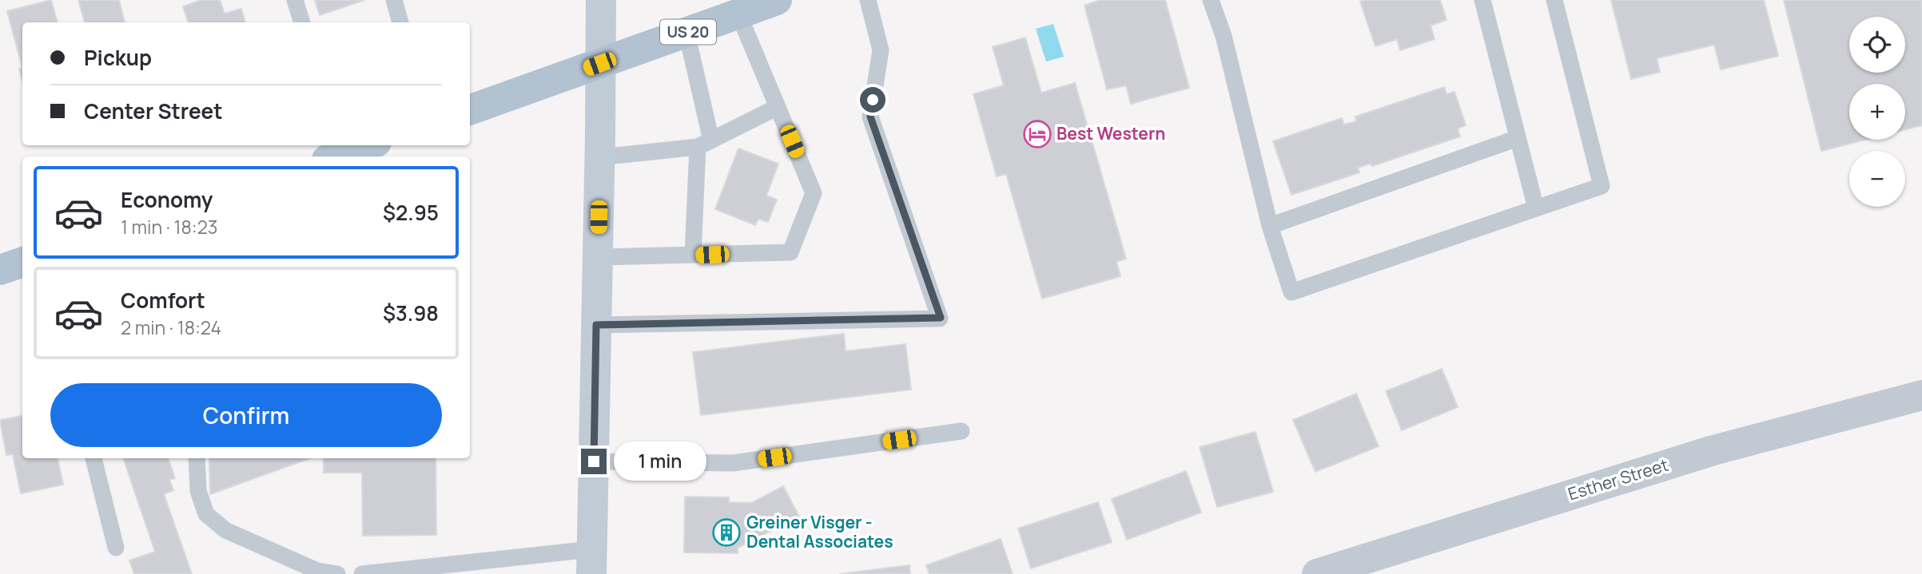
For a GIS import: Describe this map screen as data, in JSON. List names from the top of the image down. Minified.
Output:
{"streets":{"main road":["US 20"],"street":["Esther Street"]},"places":{"hotel":["Best Western"],"building":["Greiner Visger - Dental Associates"]},"page":{"map_buttons":["+","−"],"banner":["Pickup","Center Street"],"list":[{"name":"Economy","note":"1 min · 18:23","value":"$2.95"},{"name":"Comfort","note":"2 min · 18:24","value":"$3.98"}],"buttons":"Confirm","bubble":"1 min"}}
